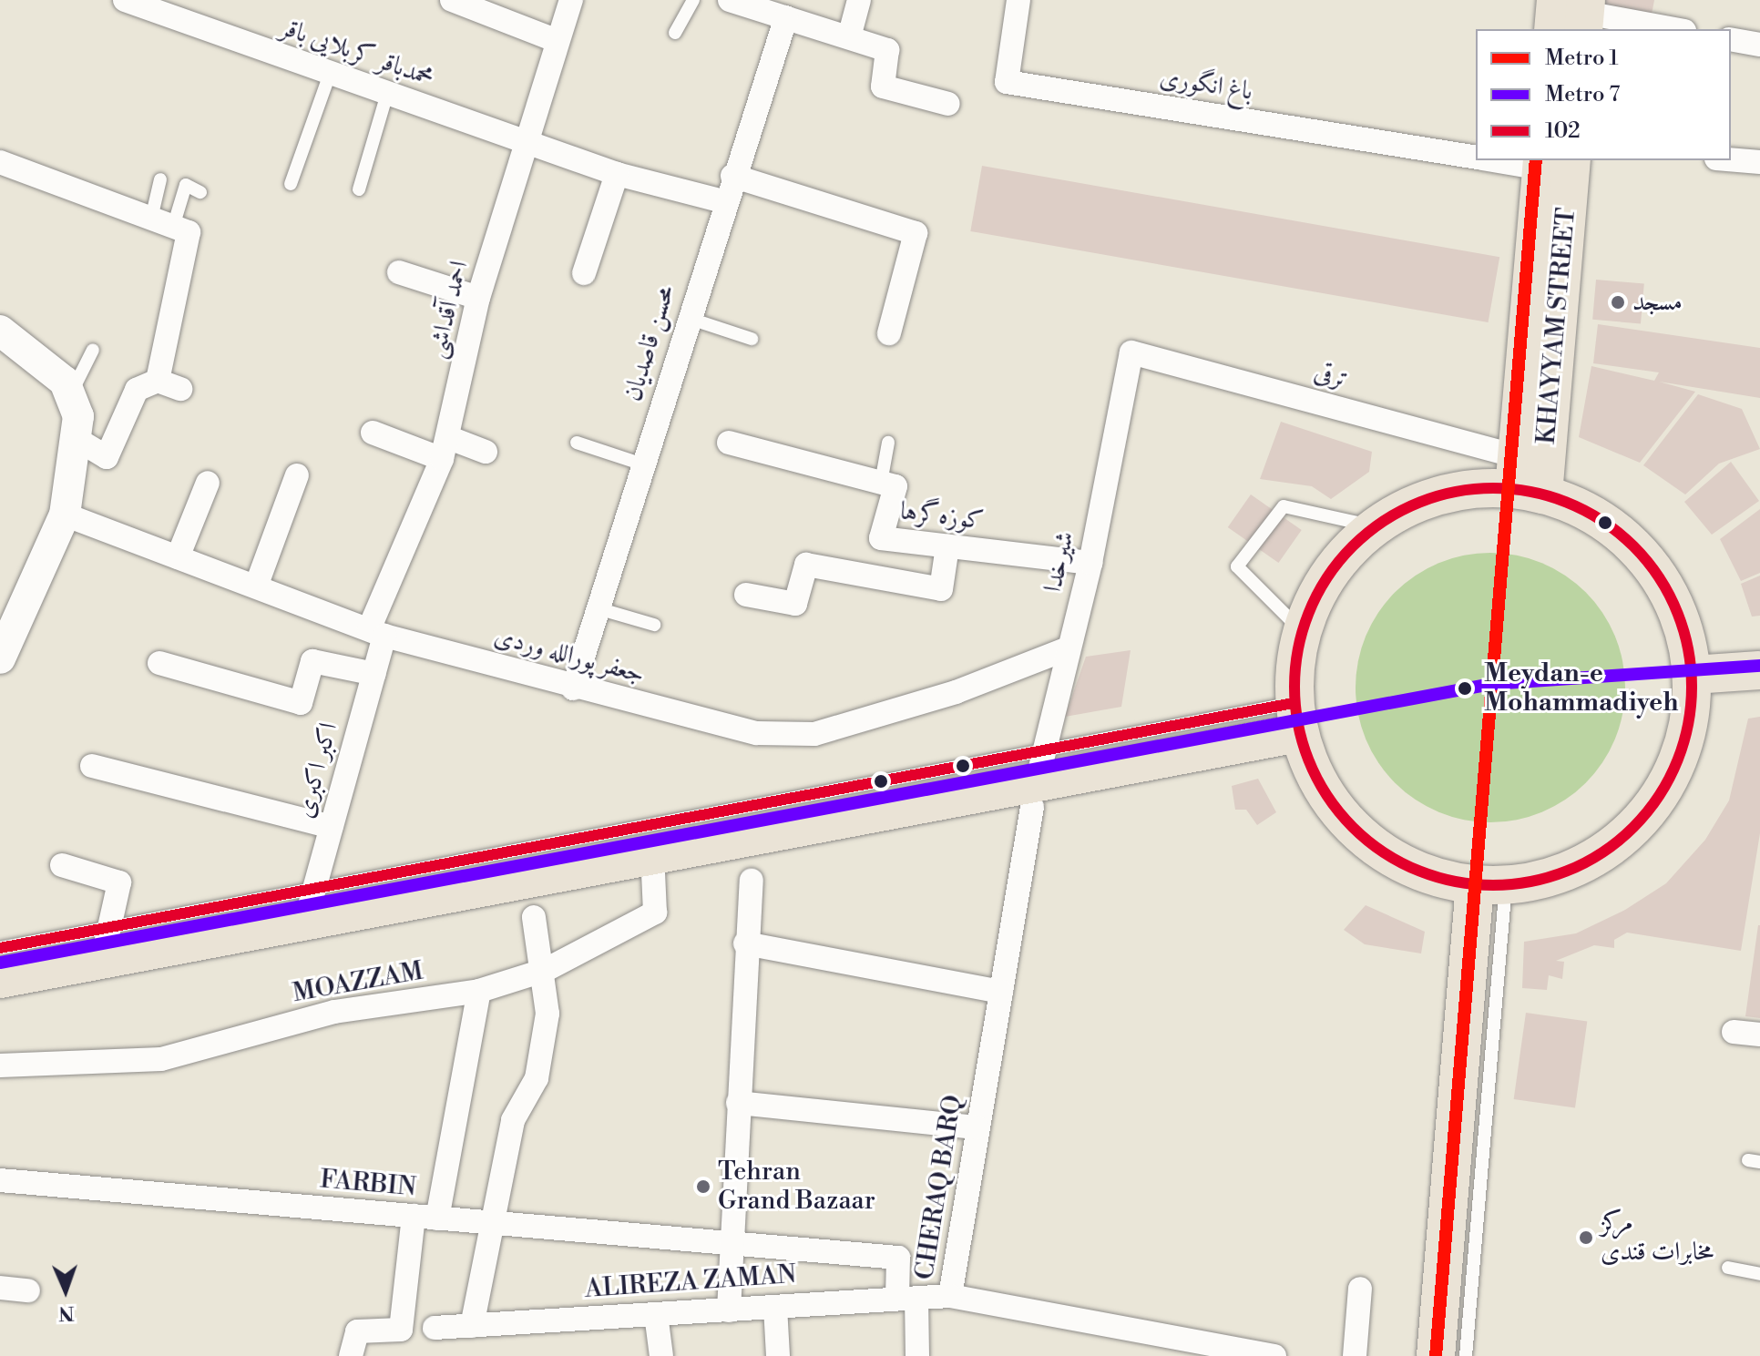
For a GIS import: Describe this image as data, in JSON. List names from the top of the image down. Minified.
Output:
{"streets":{"main road":["KHAYYAM STREET"],"street":["محمدباقر کربلایی باقر","باغ انگوری","احمد آقداشی","محسن قاصدیان","ترقی","کوزه‌گرها","شیرخدا","جعفر پورالله وردی","اکبر اکبری","MOAZZAM","FARBIN","CHERAQ BARQ","ALIREZA ZAMAN"]},"crossings":[["محمدباقر کربلایی باقر","احمد آقداشی"],["محمدباقر کربلایی باقر","محسن قاصدیان"],["باغ انگوری","KHAYYAM STREET"],["احمد آقداشی","جعفر پورالله وردی"],["احمد آقداشی","اکبر اکبری"],["KHAYYAM STREET","ترقی"],["محسن قاصدیان","جعفر پورالله وردی"],["ترقی","شیرخدا"],["کوزه‌گرها","شیرخدا"],["شیرخدا","جعفر پورالله وردی"],["شیرخدا","CHERAQ BARQ"],["جعفر پورالله وردی","اکبر اکبری"],["FARBIN","ALIREZA ZAMAN"],["CHERAQ BARQ","ALIREZA ZAMAN"]],"places":["مسجد","Meydan-e Mohammadiyeh","Tehran Grand Bazaar","مرکز مخابرات قندی"],"lines":["metro line 1","transit line 102","metro line 7"],"legend":["Metro 1","Metro 7","102"],"north":"bottom"}
